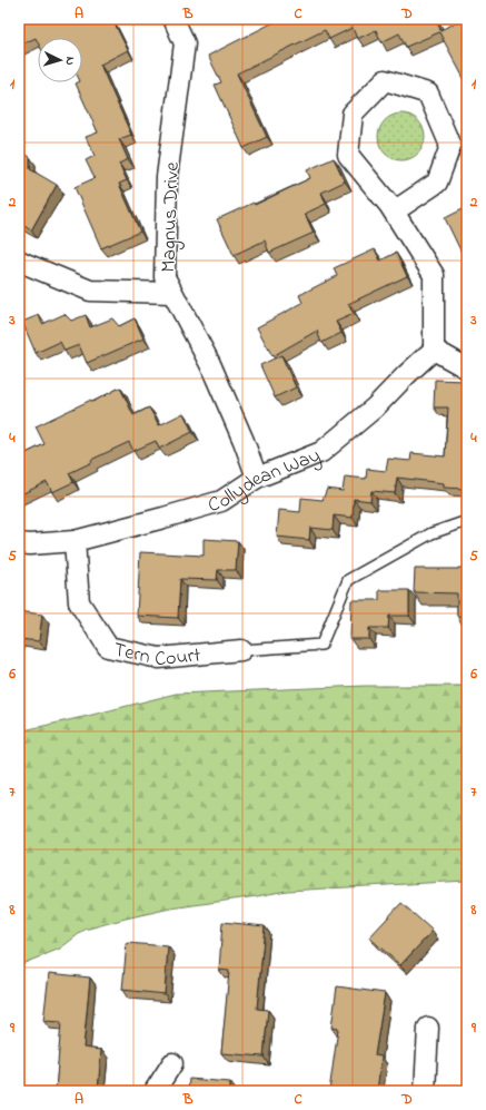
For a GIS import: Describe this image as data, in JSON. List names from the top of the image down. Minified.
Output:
{"streets":{"street":["Magnus Drive","Collydean Way","Tern Court"]},"crossings":[["Magnus Drive","Collydean Way"],["Collydean Way","Tern Court"]],"north":"right","grid":{"columns":["A","B","C","D"],"rows":["1","2","3","4","5","6","7","8","9"]}}
